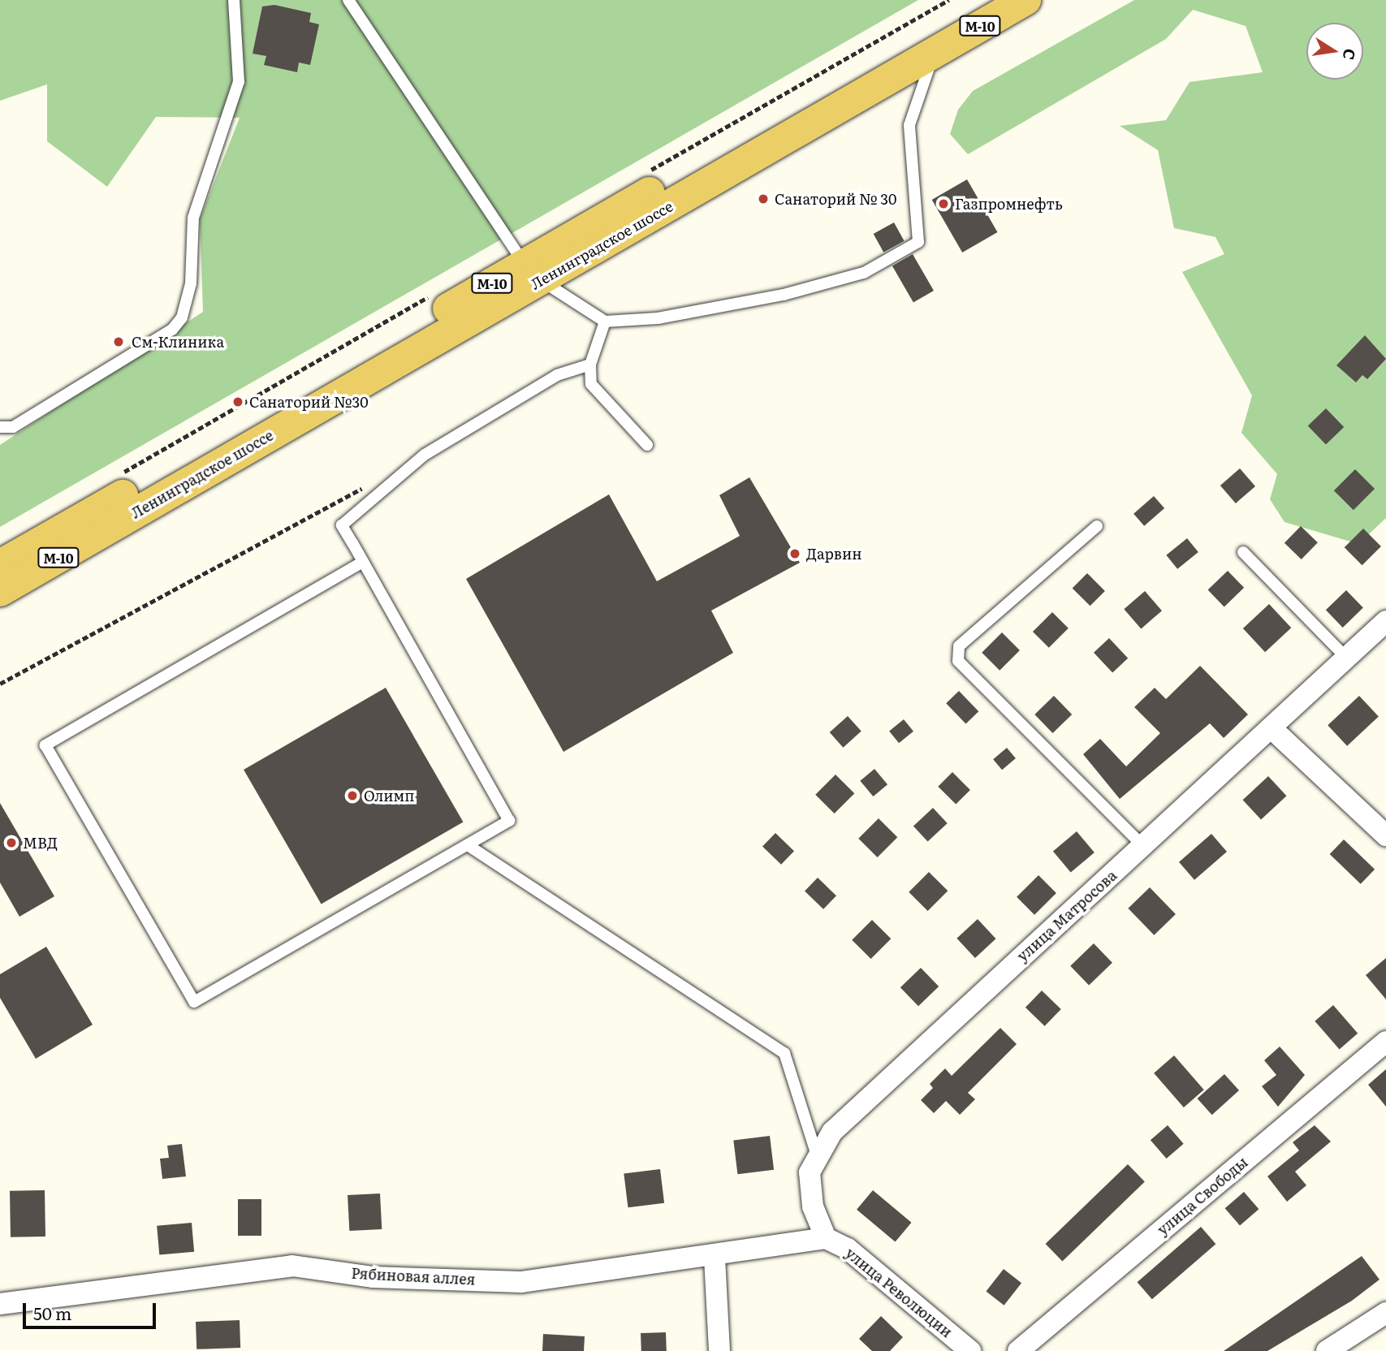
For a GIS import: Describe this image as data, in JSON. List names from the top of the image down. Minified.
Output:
{"streets":{"highway":["М-10","Ленинградское шоссе"],"street":["улица Матросова","улица Свободы","Рябиновая аллея","улица Революции"]},"crossings":[["Рябиновая аллея","улица Революции"]],"places":["Санаторий № 30","Газпромнефть","См-Клиника","Санаторий №30","Дарвин","Олимп","МВД"],"scale_bar":"50 m","north":"right"}
